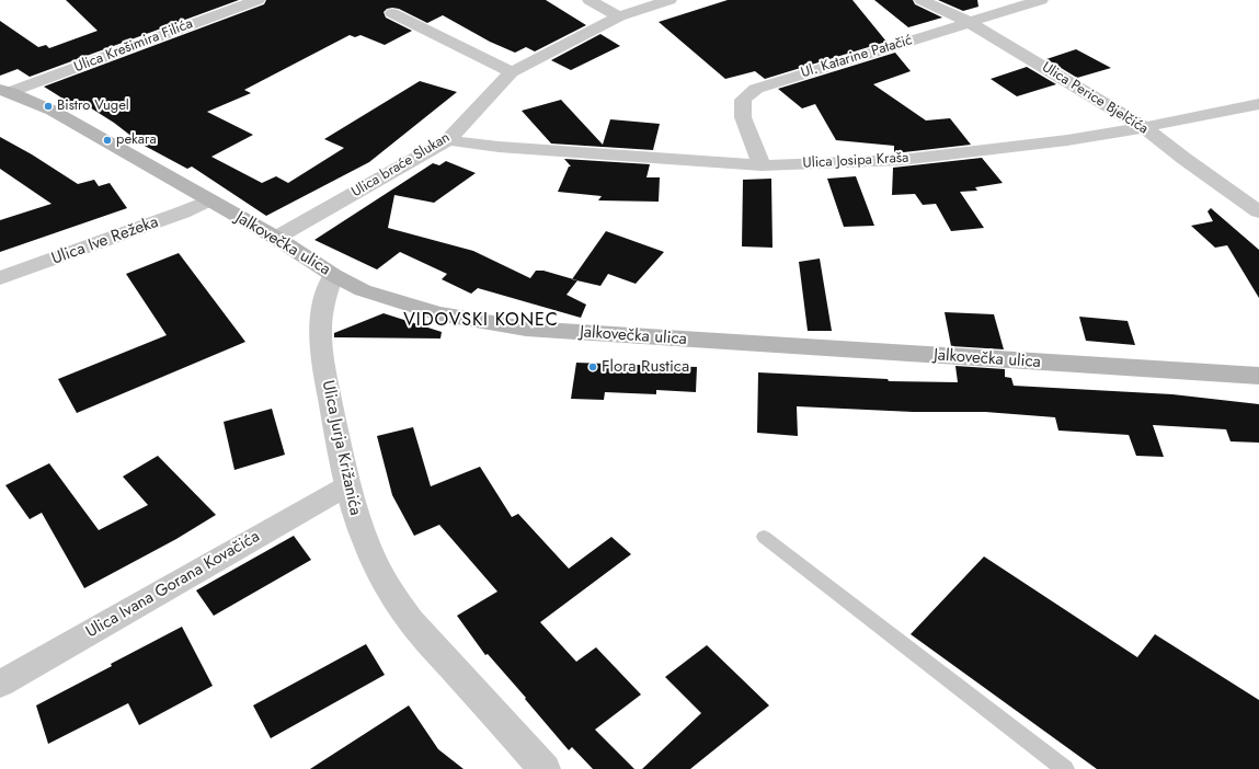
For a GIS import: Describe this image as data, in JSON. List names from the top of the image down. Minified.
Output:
{"streets":{"main road":["Jalkovečka ulica"],"street":["Ulica Krešimira Filića","Ul. Katarine Patačić","Ulica Perice Bjelčića","Ulica Josipa Kraša","Ulica braće Slukan","Ulica Ive Režeka","Ulica Jurja Križanića","Ulica Ivana Gorana Kovačića"]},"crossings":[["Ulica Krešimira Filića","Jalkovečka ulica"],["Ul. Katarine Patačić","Ulica Perice Bjelčića"],["Ul. Katarine Patačić","Ulica Josipa Kraša"],["Ulica Perice Bjelčića","Ulica Josipa Kraša"],["Ulica Josipa Kraša","Ulica braće Slukan"],["Ulica braće Slukan","Jalkovečka ulica"],["Ulica Ive Režeka","Jalkovečka ulica"],["Jalkovečka ulica","Ulica Jurja Križanića"],["Ulica Jurja Križanića","Ulica Ivana Gorana Kovačića"]],"districts":["VIDOVSKI KONEC"],"places":["Bistro Vugel","pekara","Flora Rustica"]}
